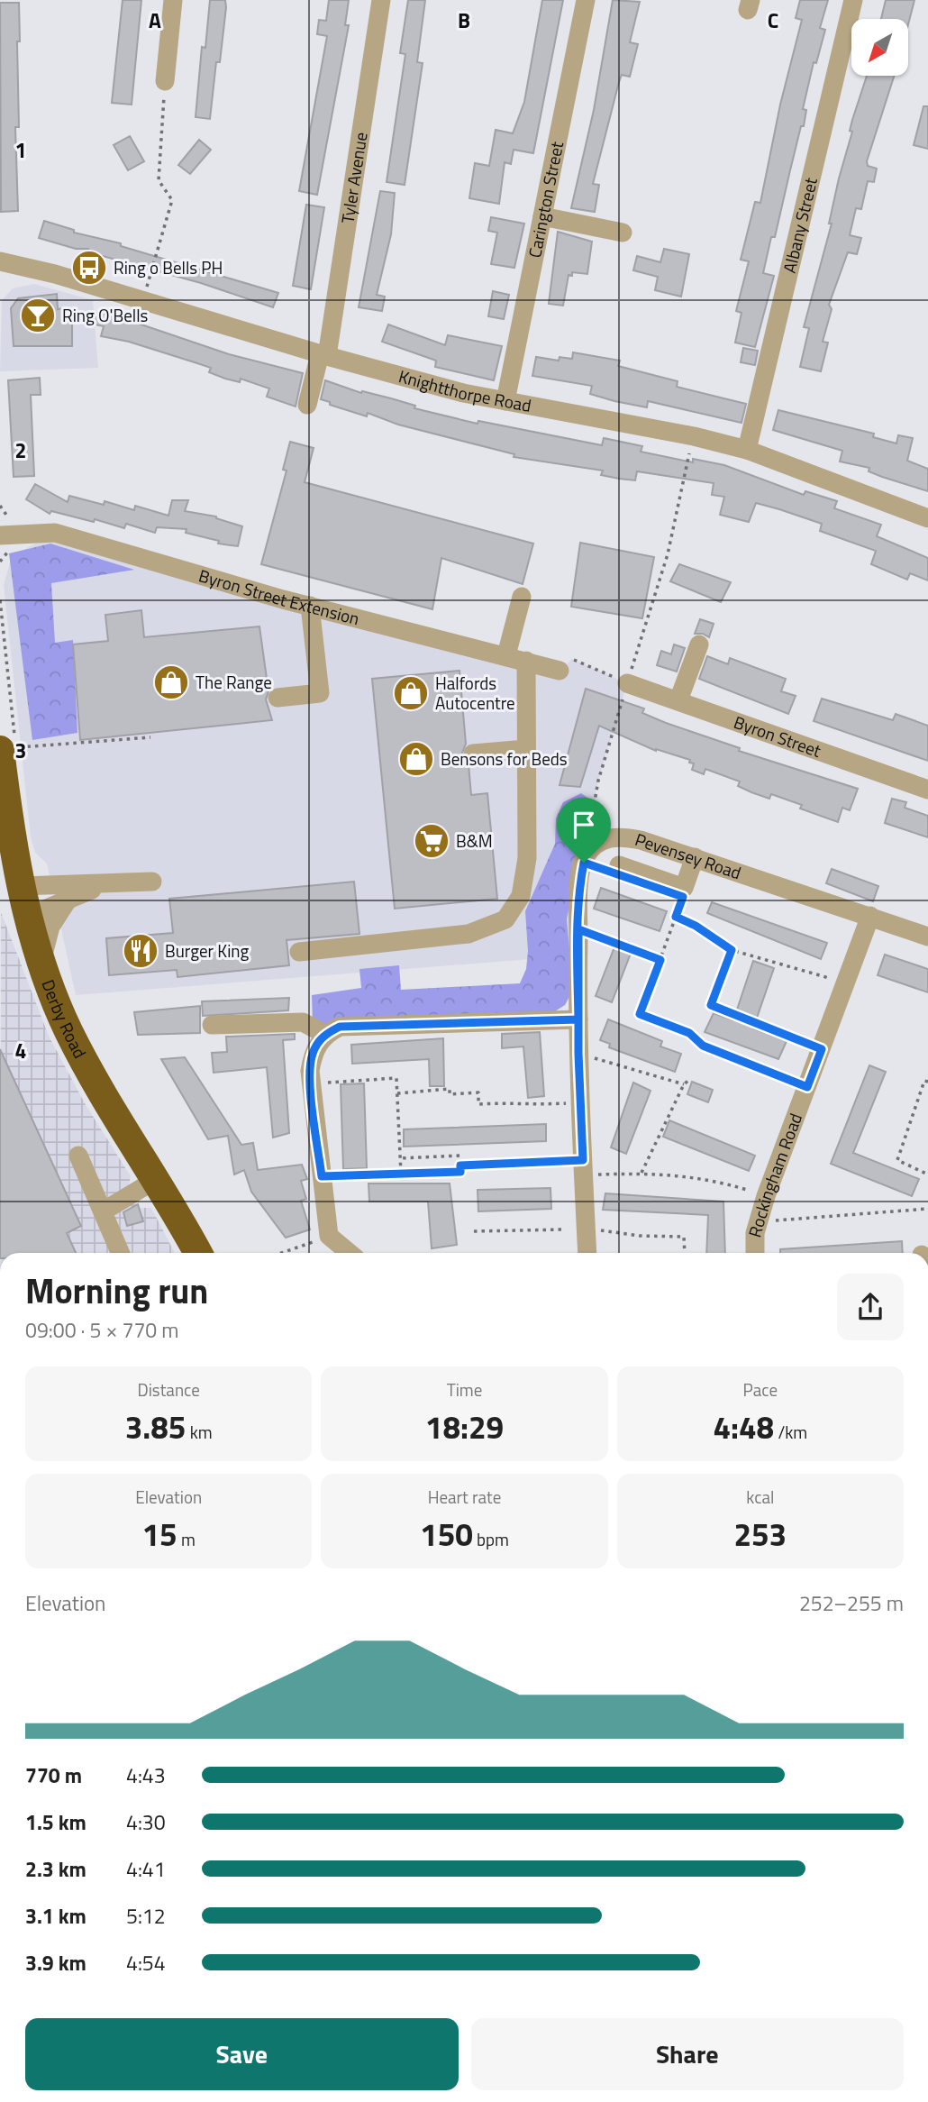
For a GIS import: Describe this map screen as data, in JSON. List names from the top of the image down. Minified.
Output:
{"streets":{"highway":["Derby Road"],"street":["Tyler Avenue","Carington Street","Albany Street","Knightthorpe Road","Byron Street Extension","Byron Street","Pevensey Road","Rockingham Road"]},"crossings":[["Tyler Avenue","Knightthorpe Road"],["Carington Street","Knightthorpe Road"],["Albany Street","Knightthorpe Road"],["Pevensey Road","Rockingham Road"]],"places":{"bus stop":["Ring o Bells PH"],"bar":["Ring O'Bells"],"shop":["The Range","Halfords Autocentre","Bensons for Beds"],"supermarket":["B&M"],"restaurant":["Burger King"]},"north":"bottom left","page":{"heading":["Morning run","09:00 · 5 × 770 m"],"stats":[["Distance","3.85 km"],["Time","18:29"],["Pace","4:48 /km"],["Elevation","15 m"],["Heart rate","150 bpm"],["kcal","253"]],"chart":["Elevation","252–255 m"],"list":[{"name":"770 m","note":"4:43"},{"name":"1.5 km","note":"4:30"},{"name":"2.3 km","note":"4:41"},{"name":"3.1 km","note":"5:12"},{"name":"3.9 km","note":"4:54"}],"buttons":["Save","Share"]},"grid":{"columns":["A","B","C"],"rows":["1","2","3","4"]}}
